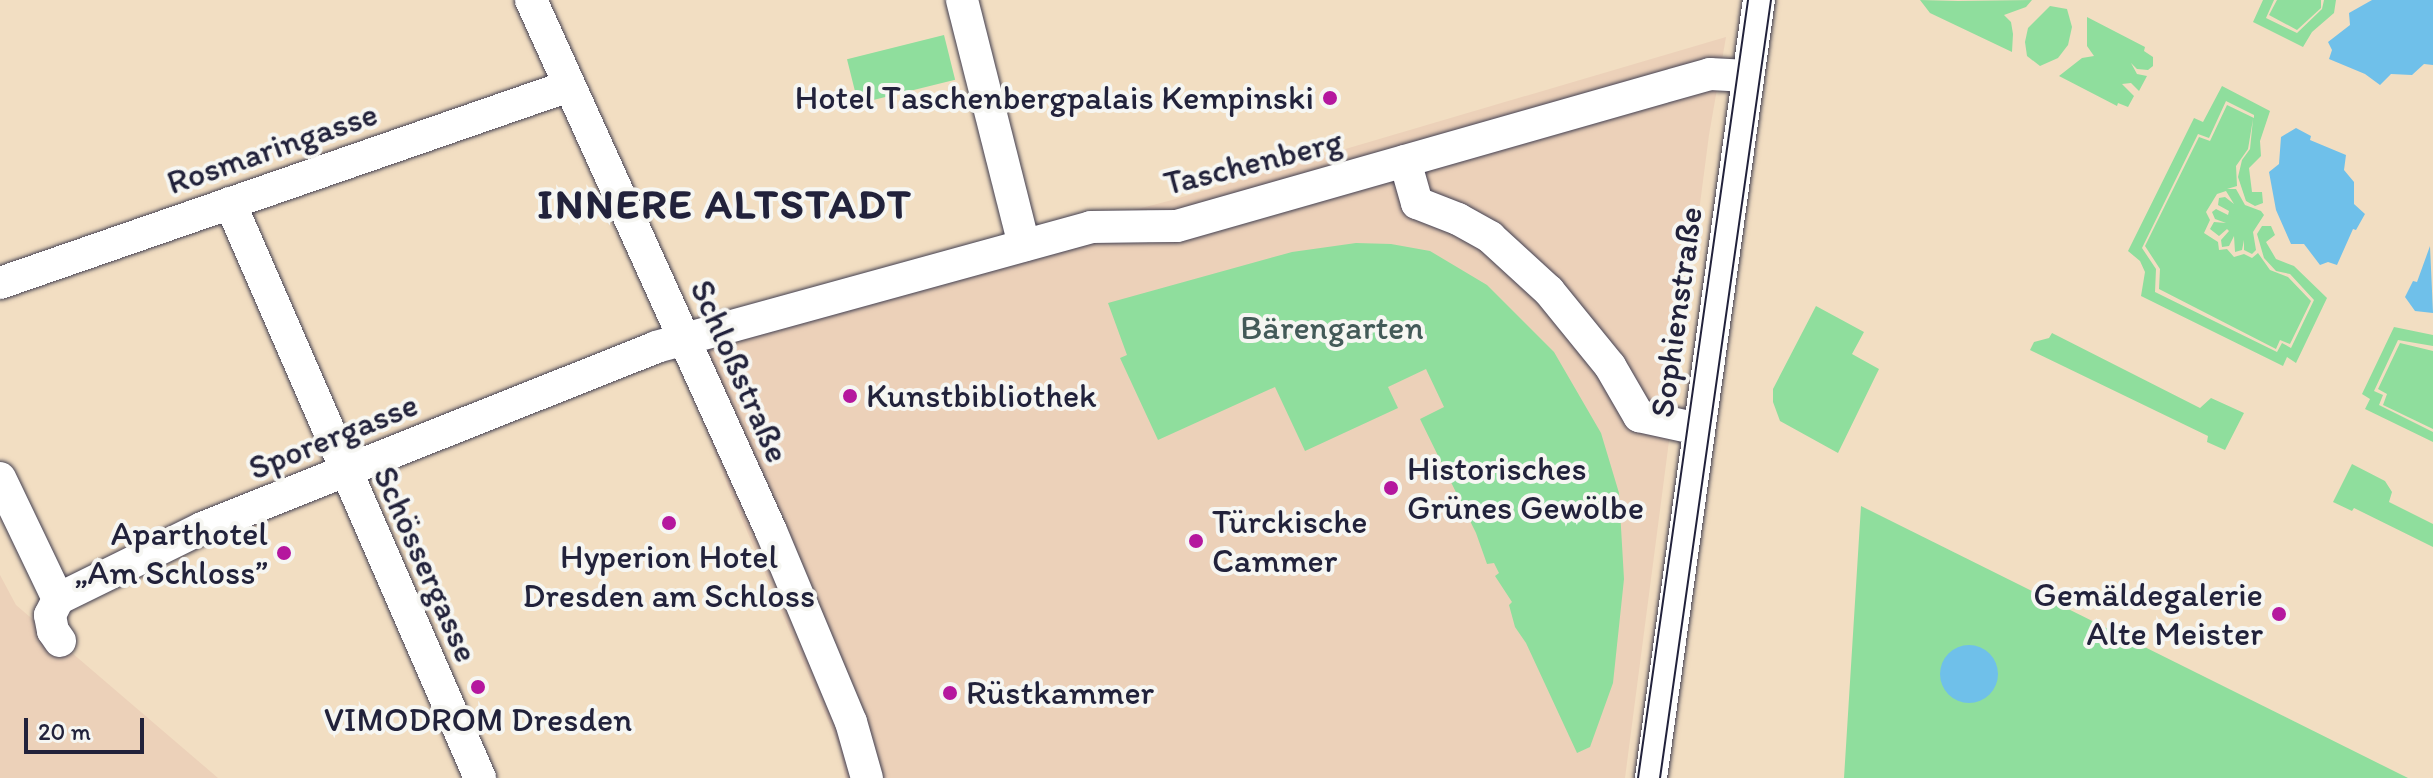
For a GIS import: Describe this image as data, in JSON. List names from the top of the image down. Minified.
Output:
{"streets":{"street":["Rosmaringasse","Taschenberg","Sophienstraße","Schloßstraße","Sporergasse","Schössergasse"]},"crossings":[["Rosmaringasse","Schloßstraße"],["Rosmaringasse","Schössergasse"],["Taschenberg","Sophienstraße"],["Taschenberg","Schloßstraße"],["Taschenberg","Sporergasse"],["Schloßstraße","Sporergasse"],["Sporergasse","Schössergasse"]],"districts":["INNERE ALTSTADT"],"parks":["Bärengarten"],"places":["Hotel Taschenbergpalais Kempinski","Kunstbibliothek","Historisches Grünes Gewölbe","Hyperion Hotel Dresden am Schloss","Türckische Cammer","Aparthotel „Am Schloss”","Gemäldegalerie Alte Meister","VIMODROM Dresden","Rüstkammer"],"scale_bar":"20 m"}
